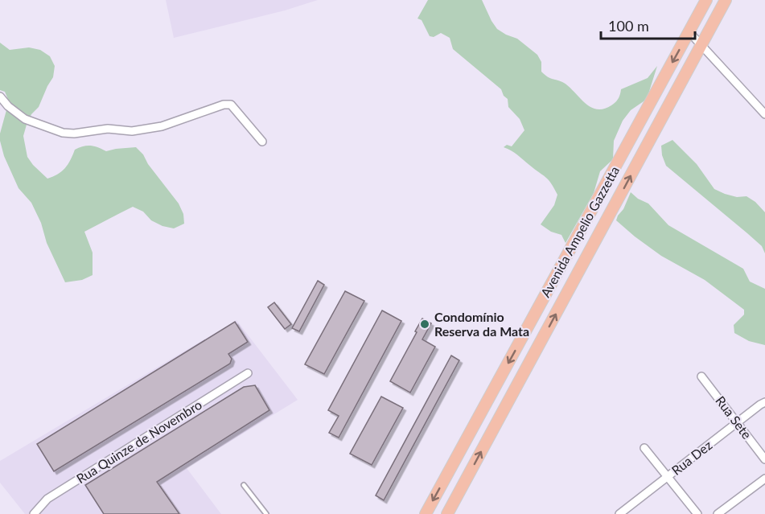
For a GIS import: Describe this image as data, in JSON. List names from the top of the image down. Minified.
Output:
{"streets":{"main road":["Avenida Ampelio Gazzetta"],"street":["Rua Sete","Rua Quinze de Novembro","Rua Dez"]},"crossings":[["Rua Sete","Rua Dez"]],"places":["Condomínio Reserva da Mata"],"scale_bar":"100 m"}
